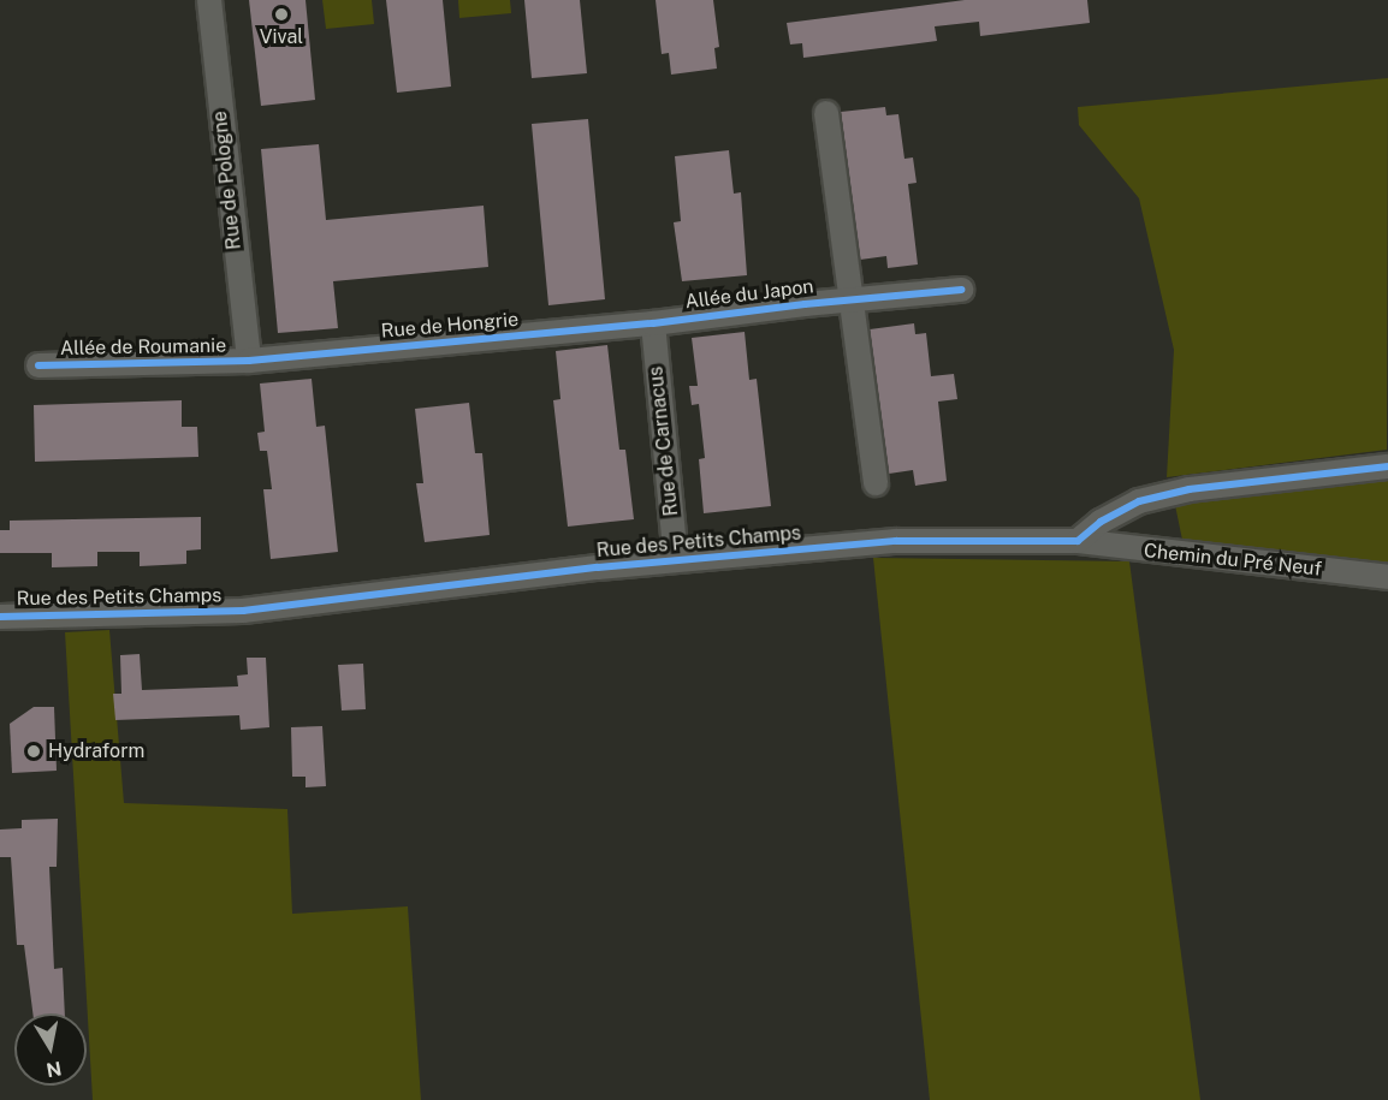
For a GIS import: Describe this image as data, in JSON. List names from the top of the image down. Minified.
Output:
{"streets":{"street":["Rue de Pologne","Allée du Japon","Rue de Hongrie","Allée de Roumanie","Rue de Carnacus","Rue des Petits Champs","Chemin du Pré Neuf"]},"crossings":[["Rue de Pologne","Rue de Hongrie"],["Rue de Pologne","Allée de Roumanie"],["Allée du Japon","Rue de Hongrie"],["Allée du Japon","Rue de Carnacus"],["Rue de Hongrie","Allée de Roumanie"],["Rue de Hongrie","Rue de Carnacus"],["Rue de Carnacus","Rue des Petits Champs"],["Rue des Petits Champs","Chemin du Pré Neuf"]],"places":["Vival","Hydraform"],"north":"bottom"}
